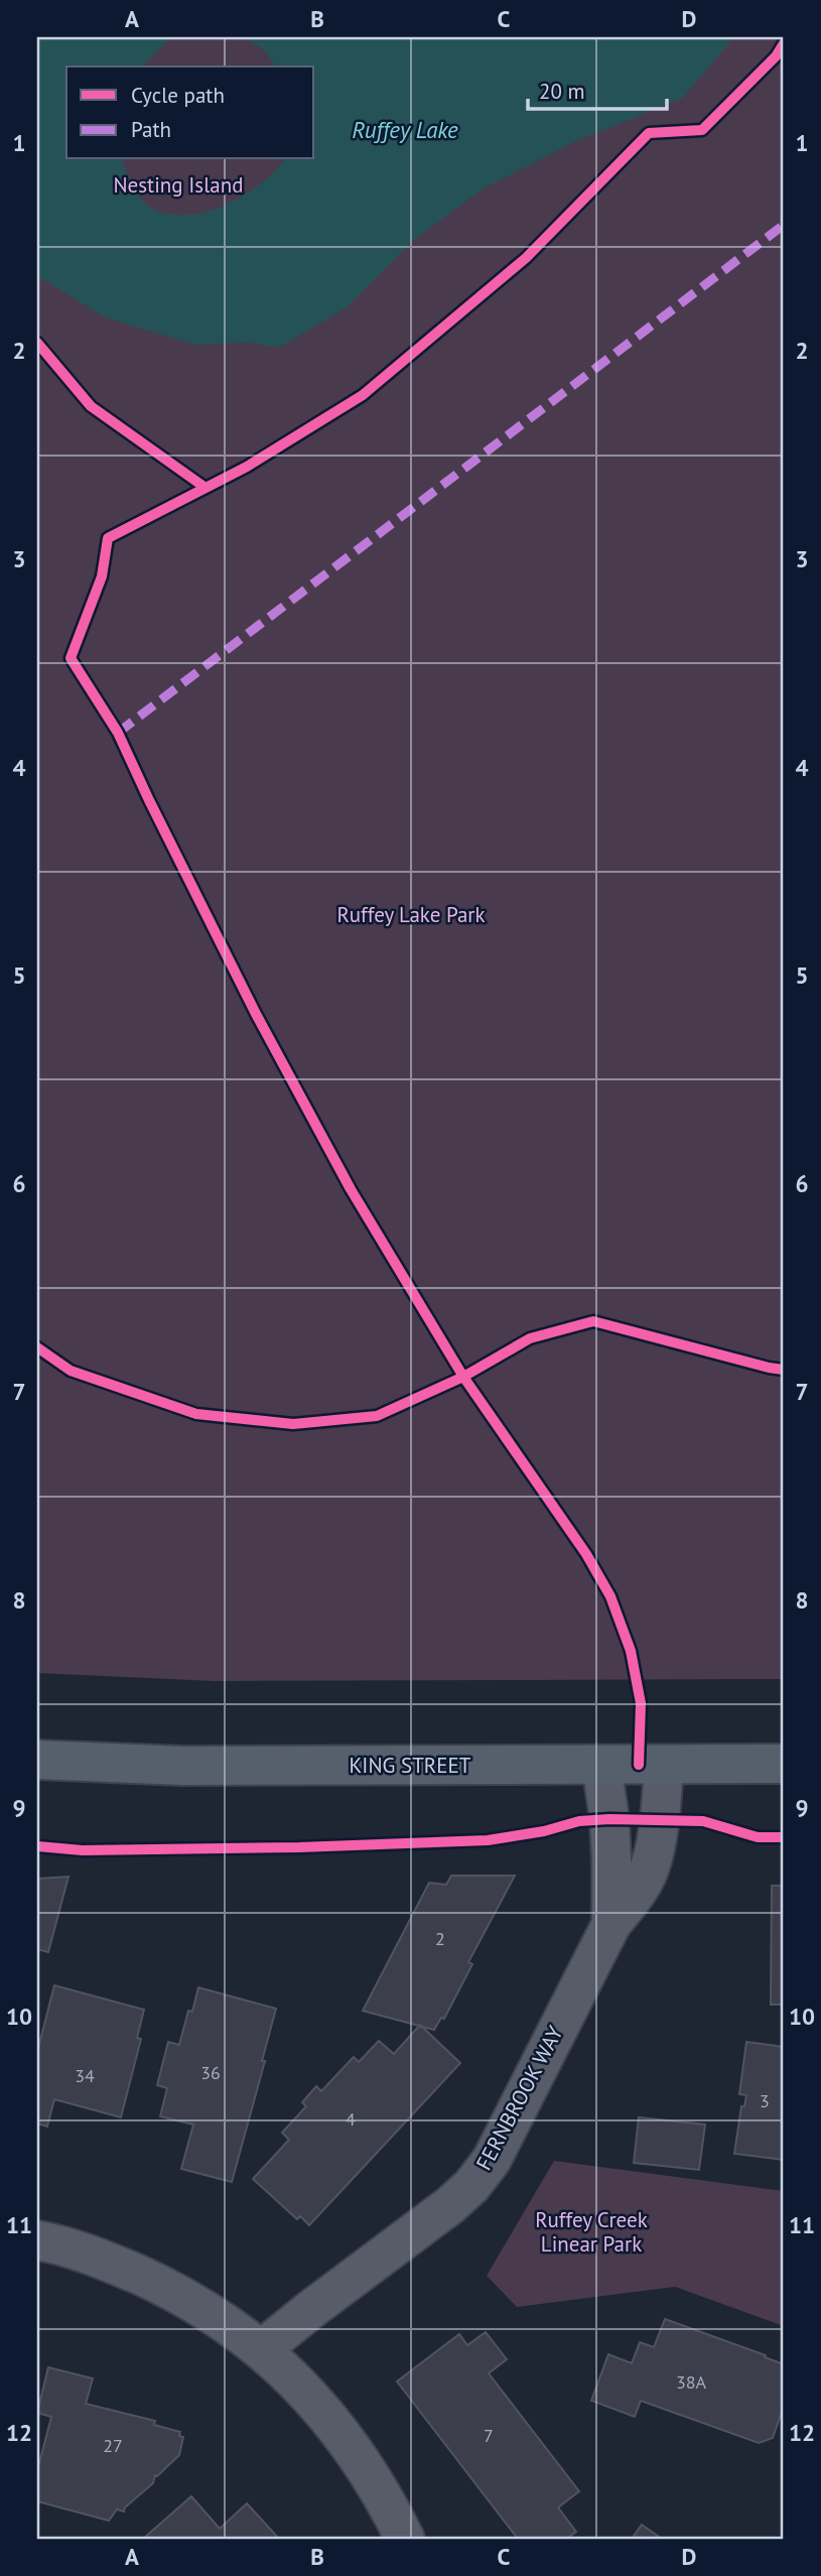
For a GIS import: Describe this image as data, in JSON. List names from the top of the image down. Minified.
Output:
{"streets":{"main road":["KING STREET"],"street":["FERNBROOK WAY"]},"crossings":[["KING STREET","FERNBROOK WAY"]],"water":["Ruffey Lake"],"parks":["Nesting Island","Ruffey Lake Park","Ruffey Creek Linear Park"],"house_numbers":["2","36","34","3","4","38A","7","27"],"legend":["Cycle path","Path"],"scale_bar":"20 m","grid":{"columns":["A","B","C","D"],"rows":["1","2","3","4","5","6","7","8","9","10","11","12"]}}
